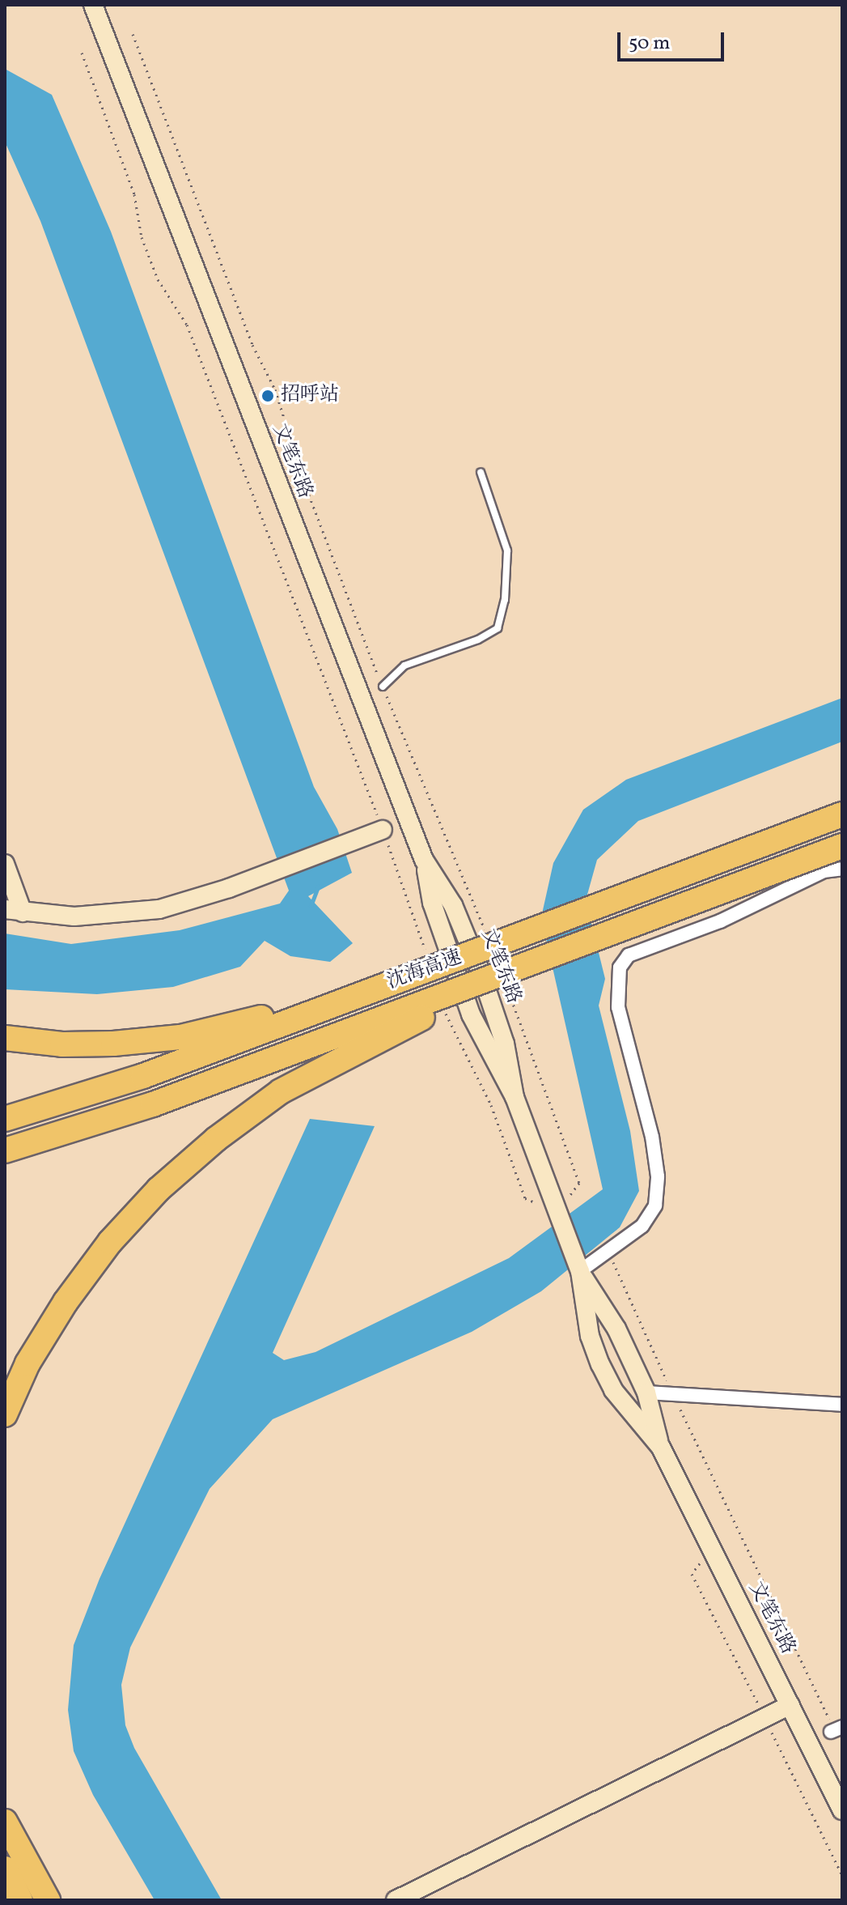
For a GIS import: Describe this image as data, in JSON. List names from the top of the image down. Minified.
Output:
{"streets":{"highway":["沈海高速"],"main road":["文笔东路"]},"places":["招呼站"],"scale_bar":"50 m"}
